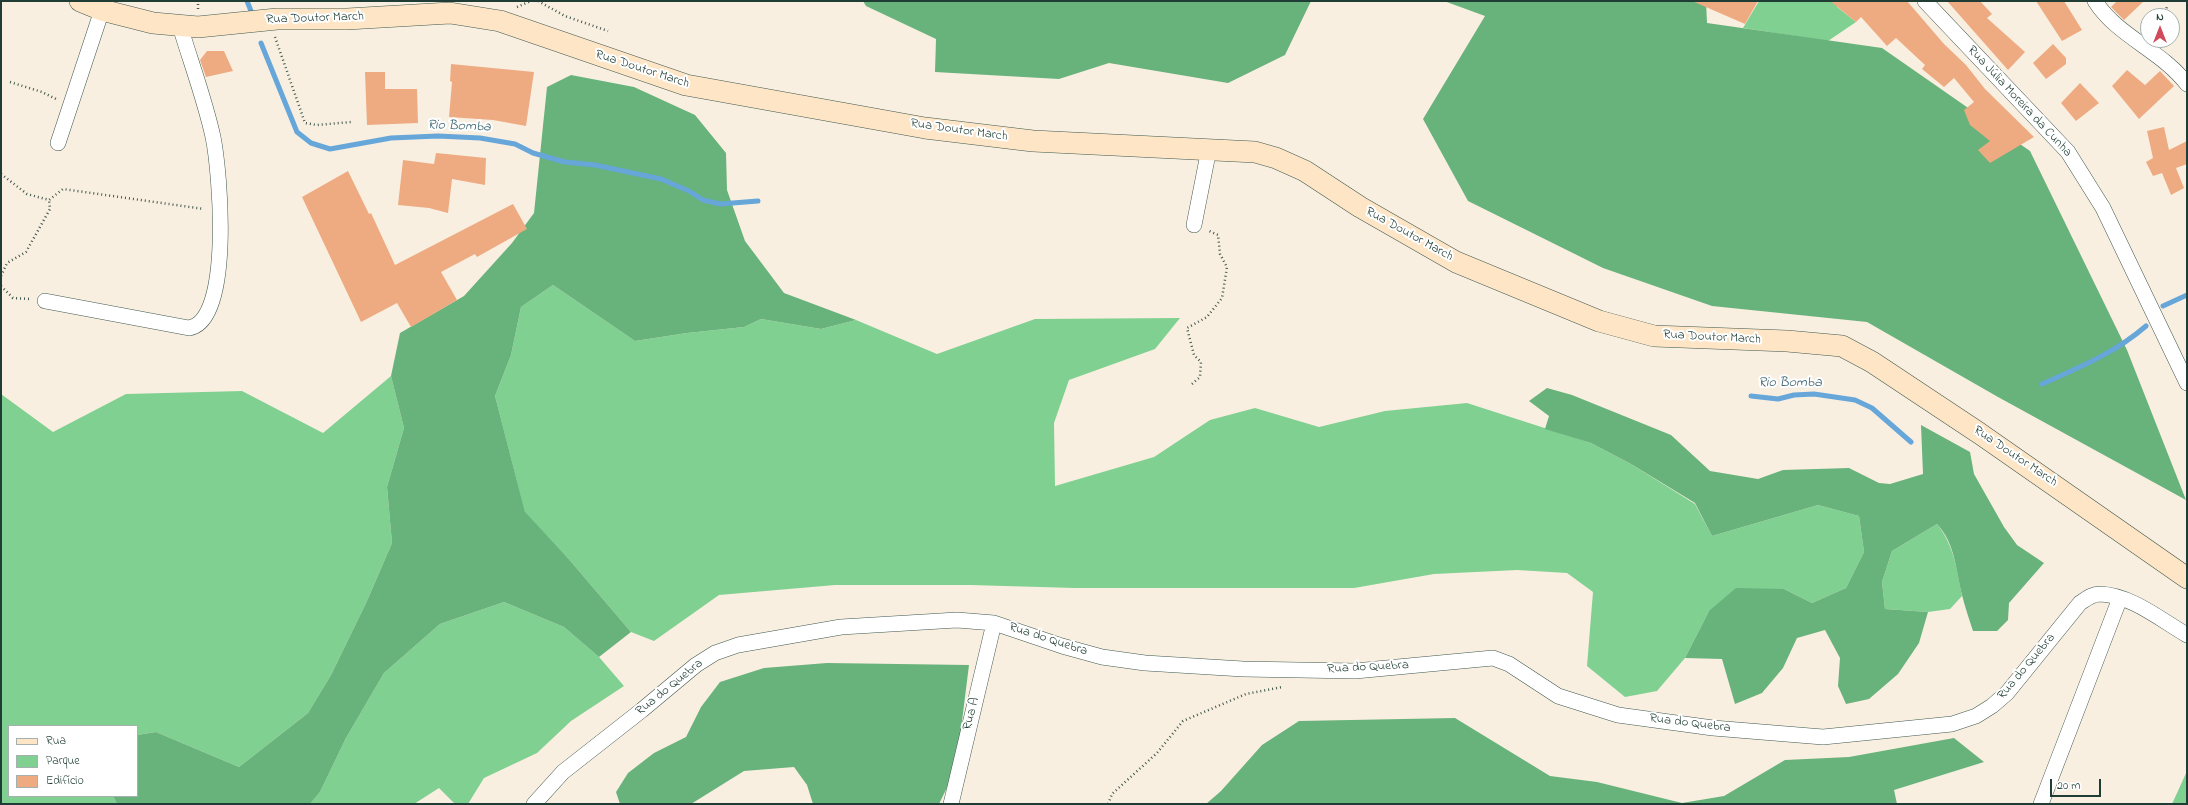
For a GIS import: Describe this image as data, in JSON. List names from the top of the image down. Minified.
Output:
{"streets":{"main road":["Rua Doutor March"],"street":["Rua Júlia Moreira da Cunha","Rua do Quebra","Rua A"]},"crossings":[["Rua do Quebra","Rua A"]],"water":["Rio Bomba"],"legend":["Rua","Parque","Edifício"],"scale_bar":"20 m","north":"top"}
